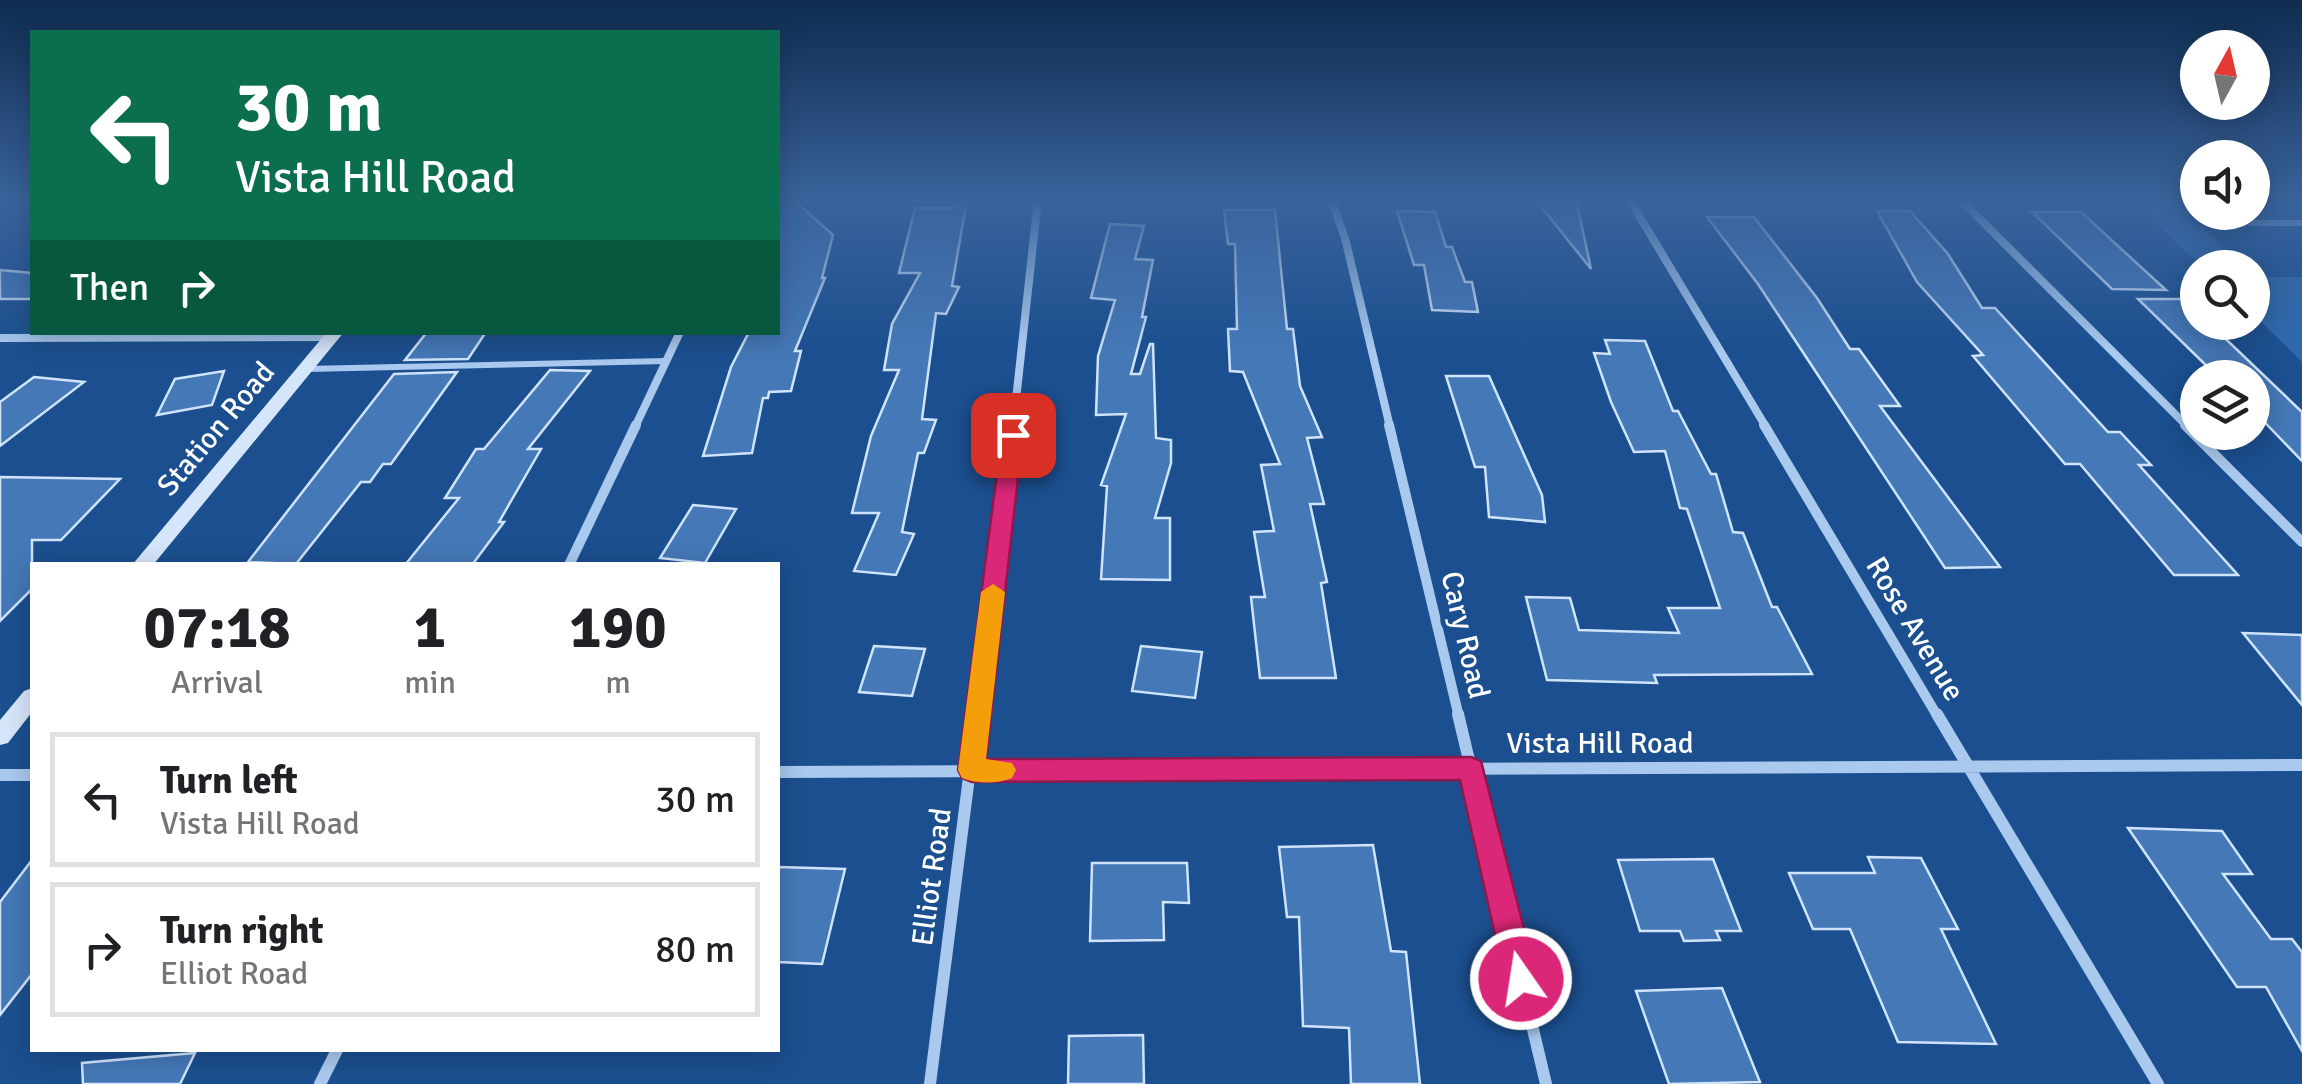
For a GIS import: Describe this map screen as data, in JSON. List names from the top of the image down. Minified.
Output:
{"streets":{"street":["Station Road","Rose Avenue","Cary Road","Vista Hill Road","Elliot Road"]},"crossings":[["Rose Avenue","Vista Hill Road"],["Cary Road","Vista Hill Road"],["Vista Hill Road","Elliot Road"]],"north":"top","page":{"turn":["30 m","Vista Hill Road"],"then":"Then","eta":["07:18","Arrival","1","min","190","m"],"list":[{"name":"Turn left","note":"Vista Hill Road","value":"30 m"},{"name":"Turn right","note":"Elliot Road","value":"80 m"}]}}
